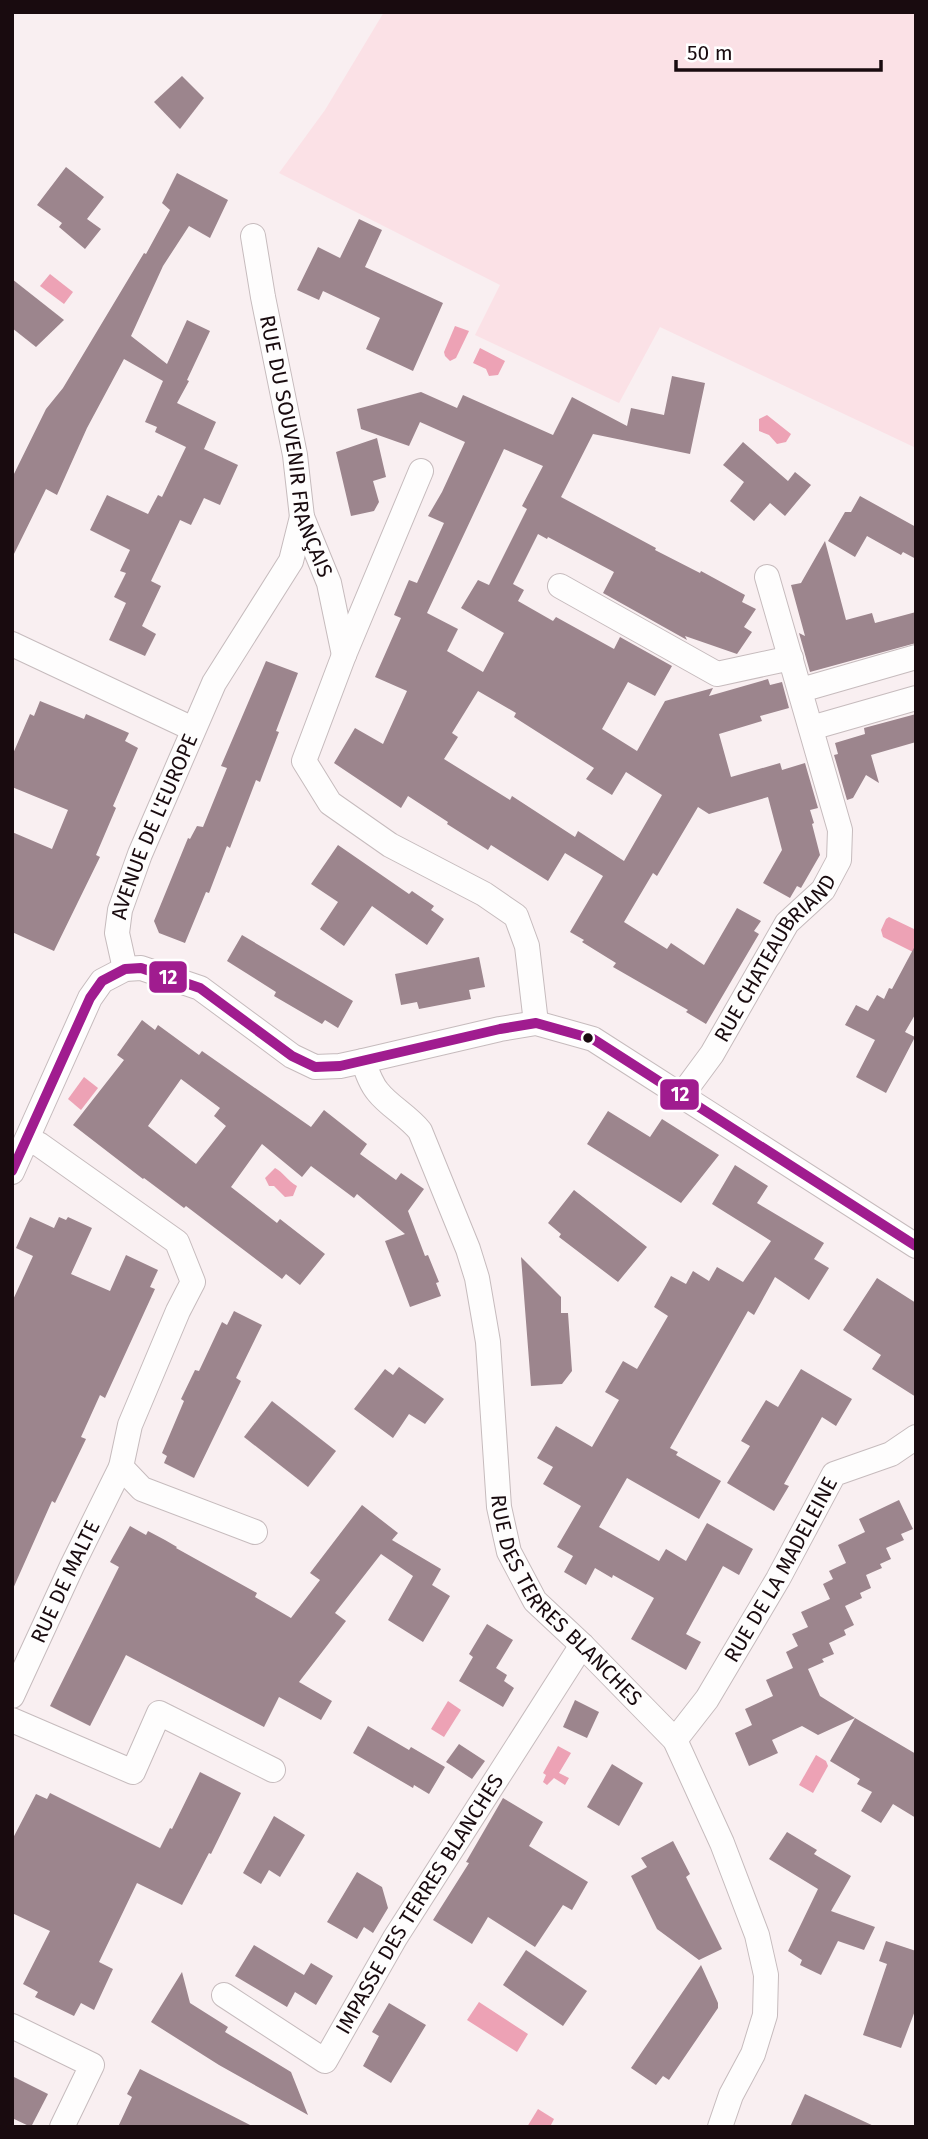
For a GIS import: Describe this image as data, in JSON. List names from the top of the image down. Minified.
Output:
{"streets":{"street":["RUE DU SOUVENIR FRANÇAIS","AVENUE DE L'EUROPE","RUE CHATEAUBRIAND","RUE DE LA MADELEINE","RUE DE MALTE","RUE DES TERRES BLANCHES","IMPASSE DES TERRES BLANCHES"]},"crossings":[["RUE DU SOUVENIR FRANÇAIS","AVENUE DE L'EUROPE"],["RUE DE LA MADELEINE","RUE DES TERRES BLANCHES"],["RUE DES TERRES BLANCHES","IMPASSE DES TERRES BLANCHES"]],"lines":["transit line 12"],"scale_bar":"50 m"}
